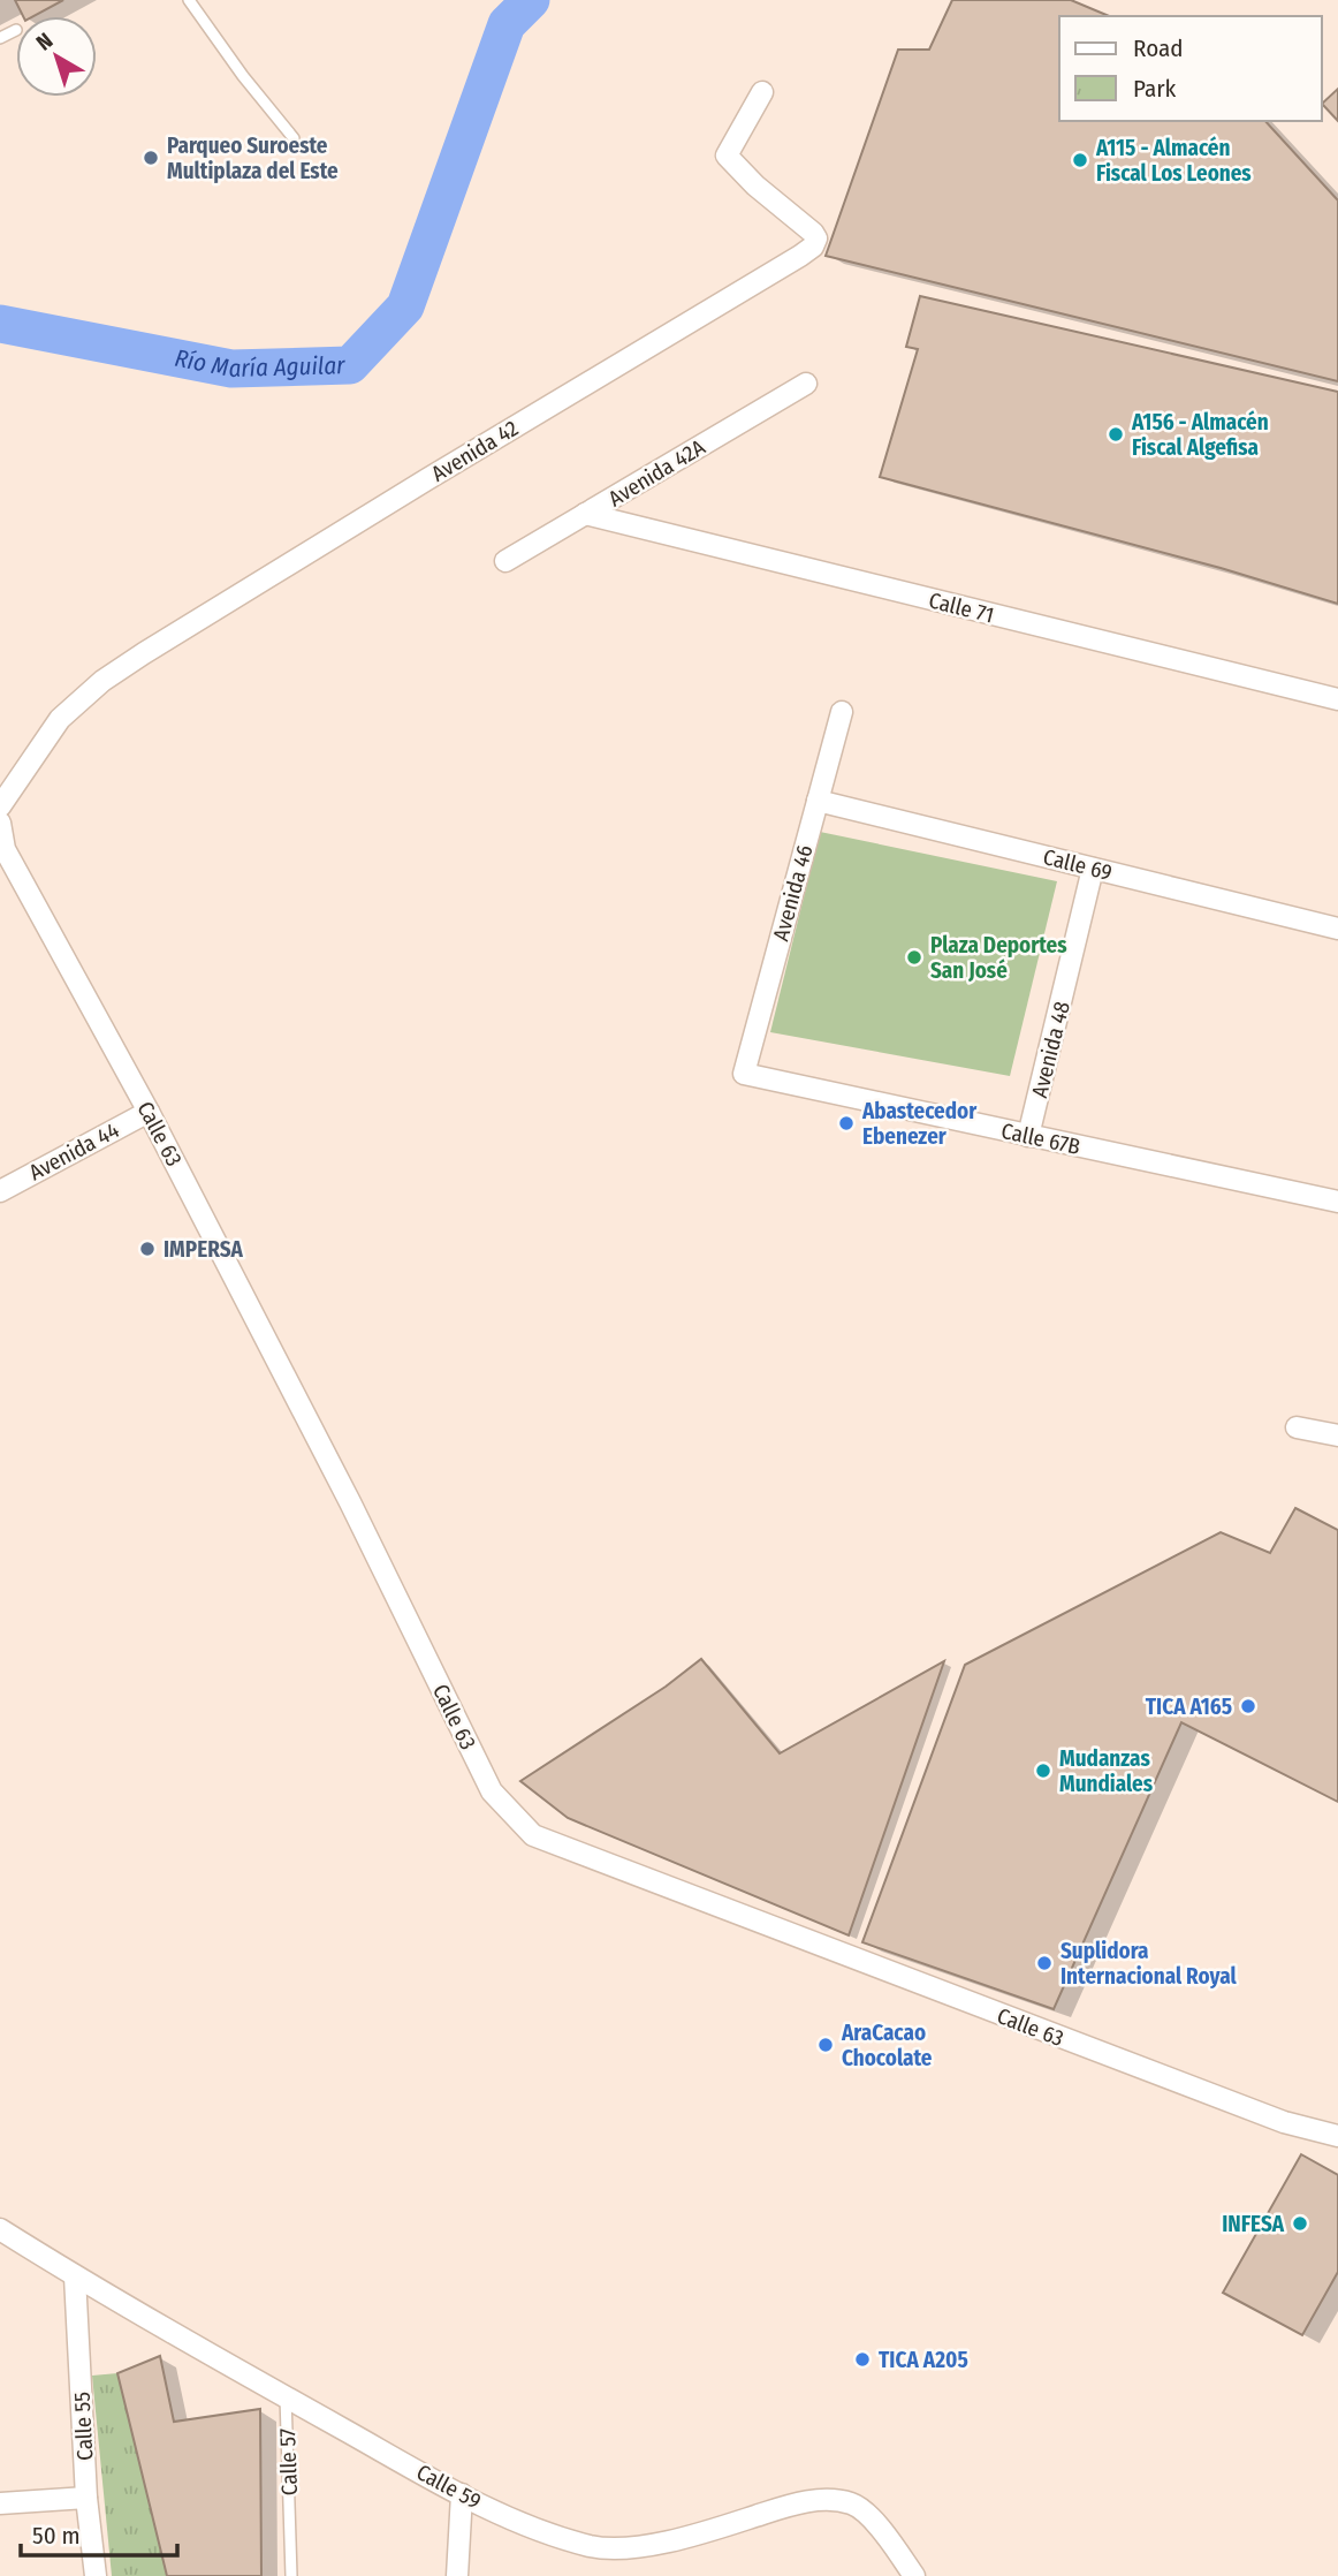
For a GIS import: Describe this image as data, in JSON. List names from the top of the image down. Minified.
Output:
{"streets":{"street":["Avenida 42","Avenida 42A","Calle 71","Calle 69","Avenida 46","Avenida 48","Calle 63","Calle 67B","Avenida 44","Calle 55","Calle 59"],"lane":["Calle 57"]},"crossings":[["Avenida 42A","Calle 71"],["Calle 69","Avenida 46"],["Calle 69","Avenida 48"],["Avenida 46","Calle 67B"],["Avenida 48","Calle 67B"],["Calle 63","Avenida 44"],["Calle 55","Calle 59"],["Calle 57","Calle 59"]],"water":["Río María Aguilar"],"places":["Parqueo Suroeste Multiplaza del Este","A115 - Almacén Fiscal Los Leones","A156 - Almacén Fiscal Algefisa","Plaza Deportes San José","Abastecedor Ebenezer","IMPERSA","TICA A165","Mudanzas Mundiales","Suplidora Internacional Royal","AraCacao Chocolate","INFESA","TICA A205"],"legend":["Road","Park"],"scale_bar":"50 m","north":"top left"}
